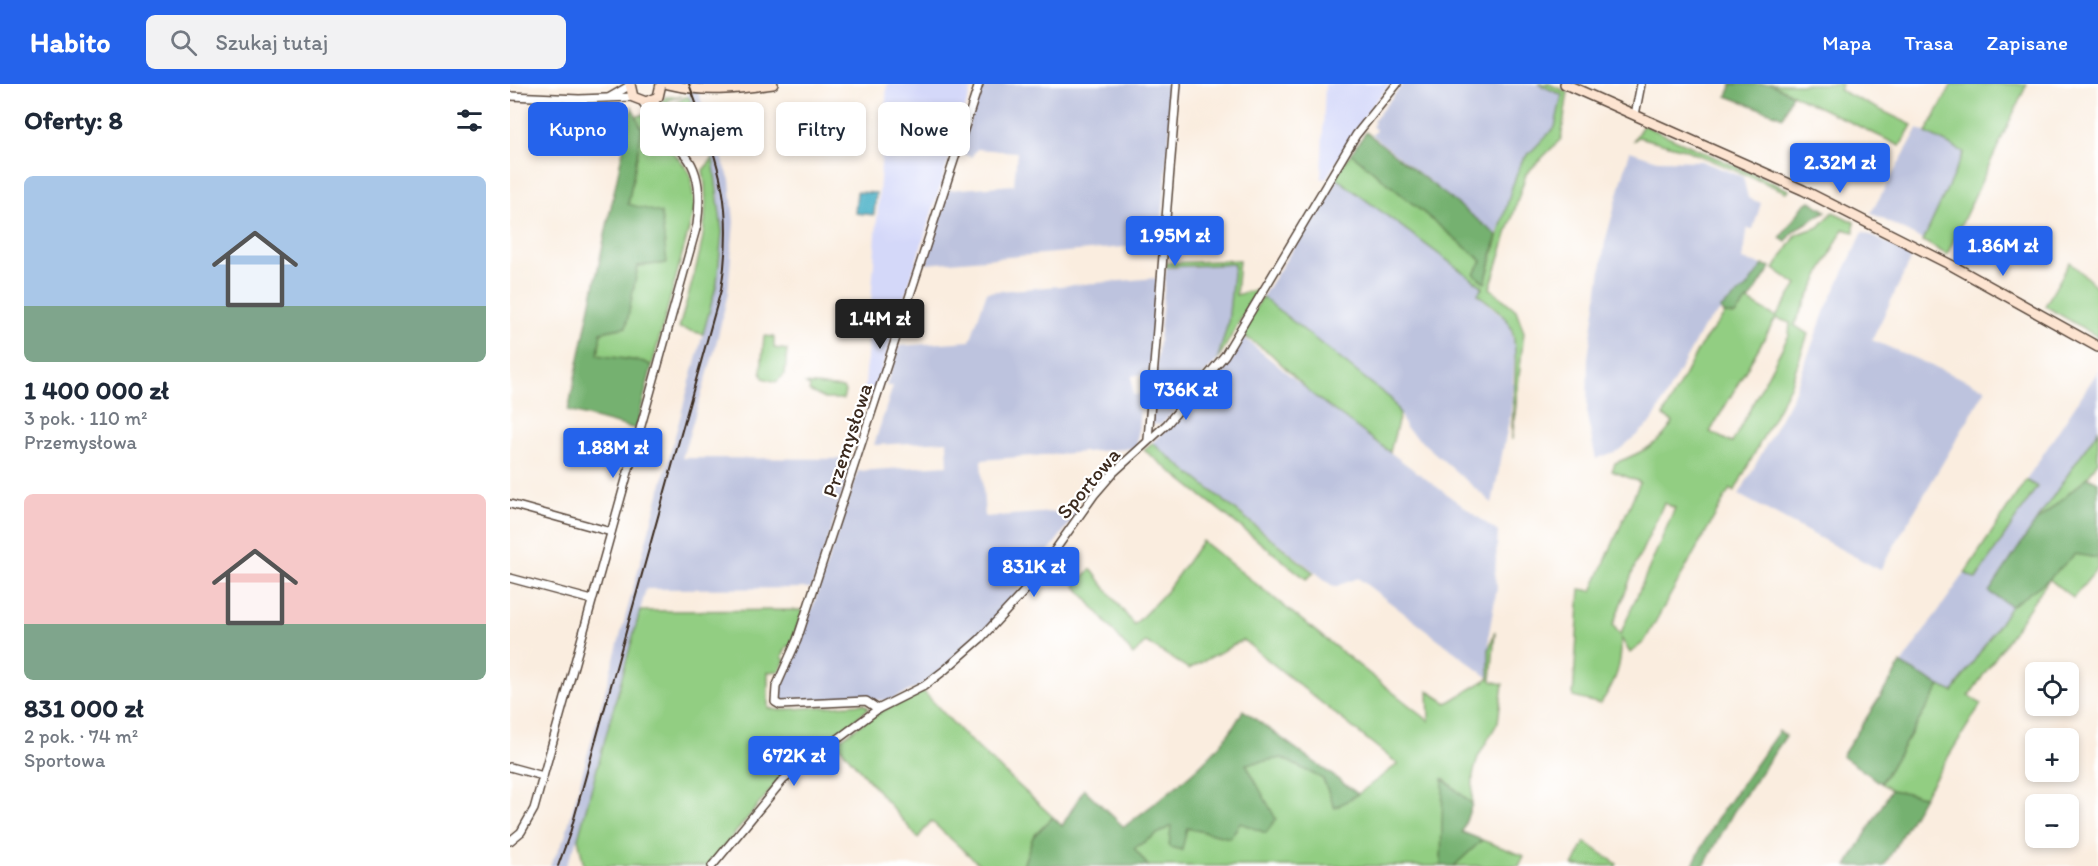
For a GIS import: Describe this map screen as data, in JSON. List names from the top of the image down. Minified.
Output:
{"streets":{"street":["Przemysłowa","Sportowa"]},"crossings":[["Przemysłowa","Sportowa"]],"page":{"header":"Habito","search":"Szukaj tutaj","nav":["Mapa","Trasa","Zapisane"],"heading":"Oferty: 8","chip":["Kupno","Wynajem","Filtry","Nowe"],"price":["2.32M zł","1.95M zł","1.86M zł","1.4M zł","736K zł","1.88M zł","831K zł","672K zł"],"list":[{"name":"1 400 000 zł","note":"3 pok. · 110 m² · Przemysłowa"},{"name":"831 000 zł","note":"2 pok. · 74 m² · Sportowa"}],"map_buttons":["+","−"]}}
